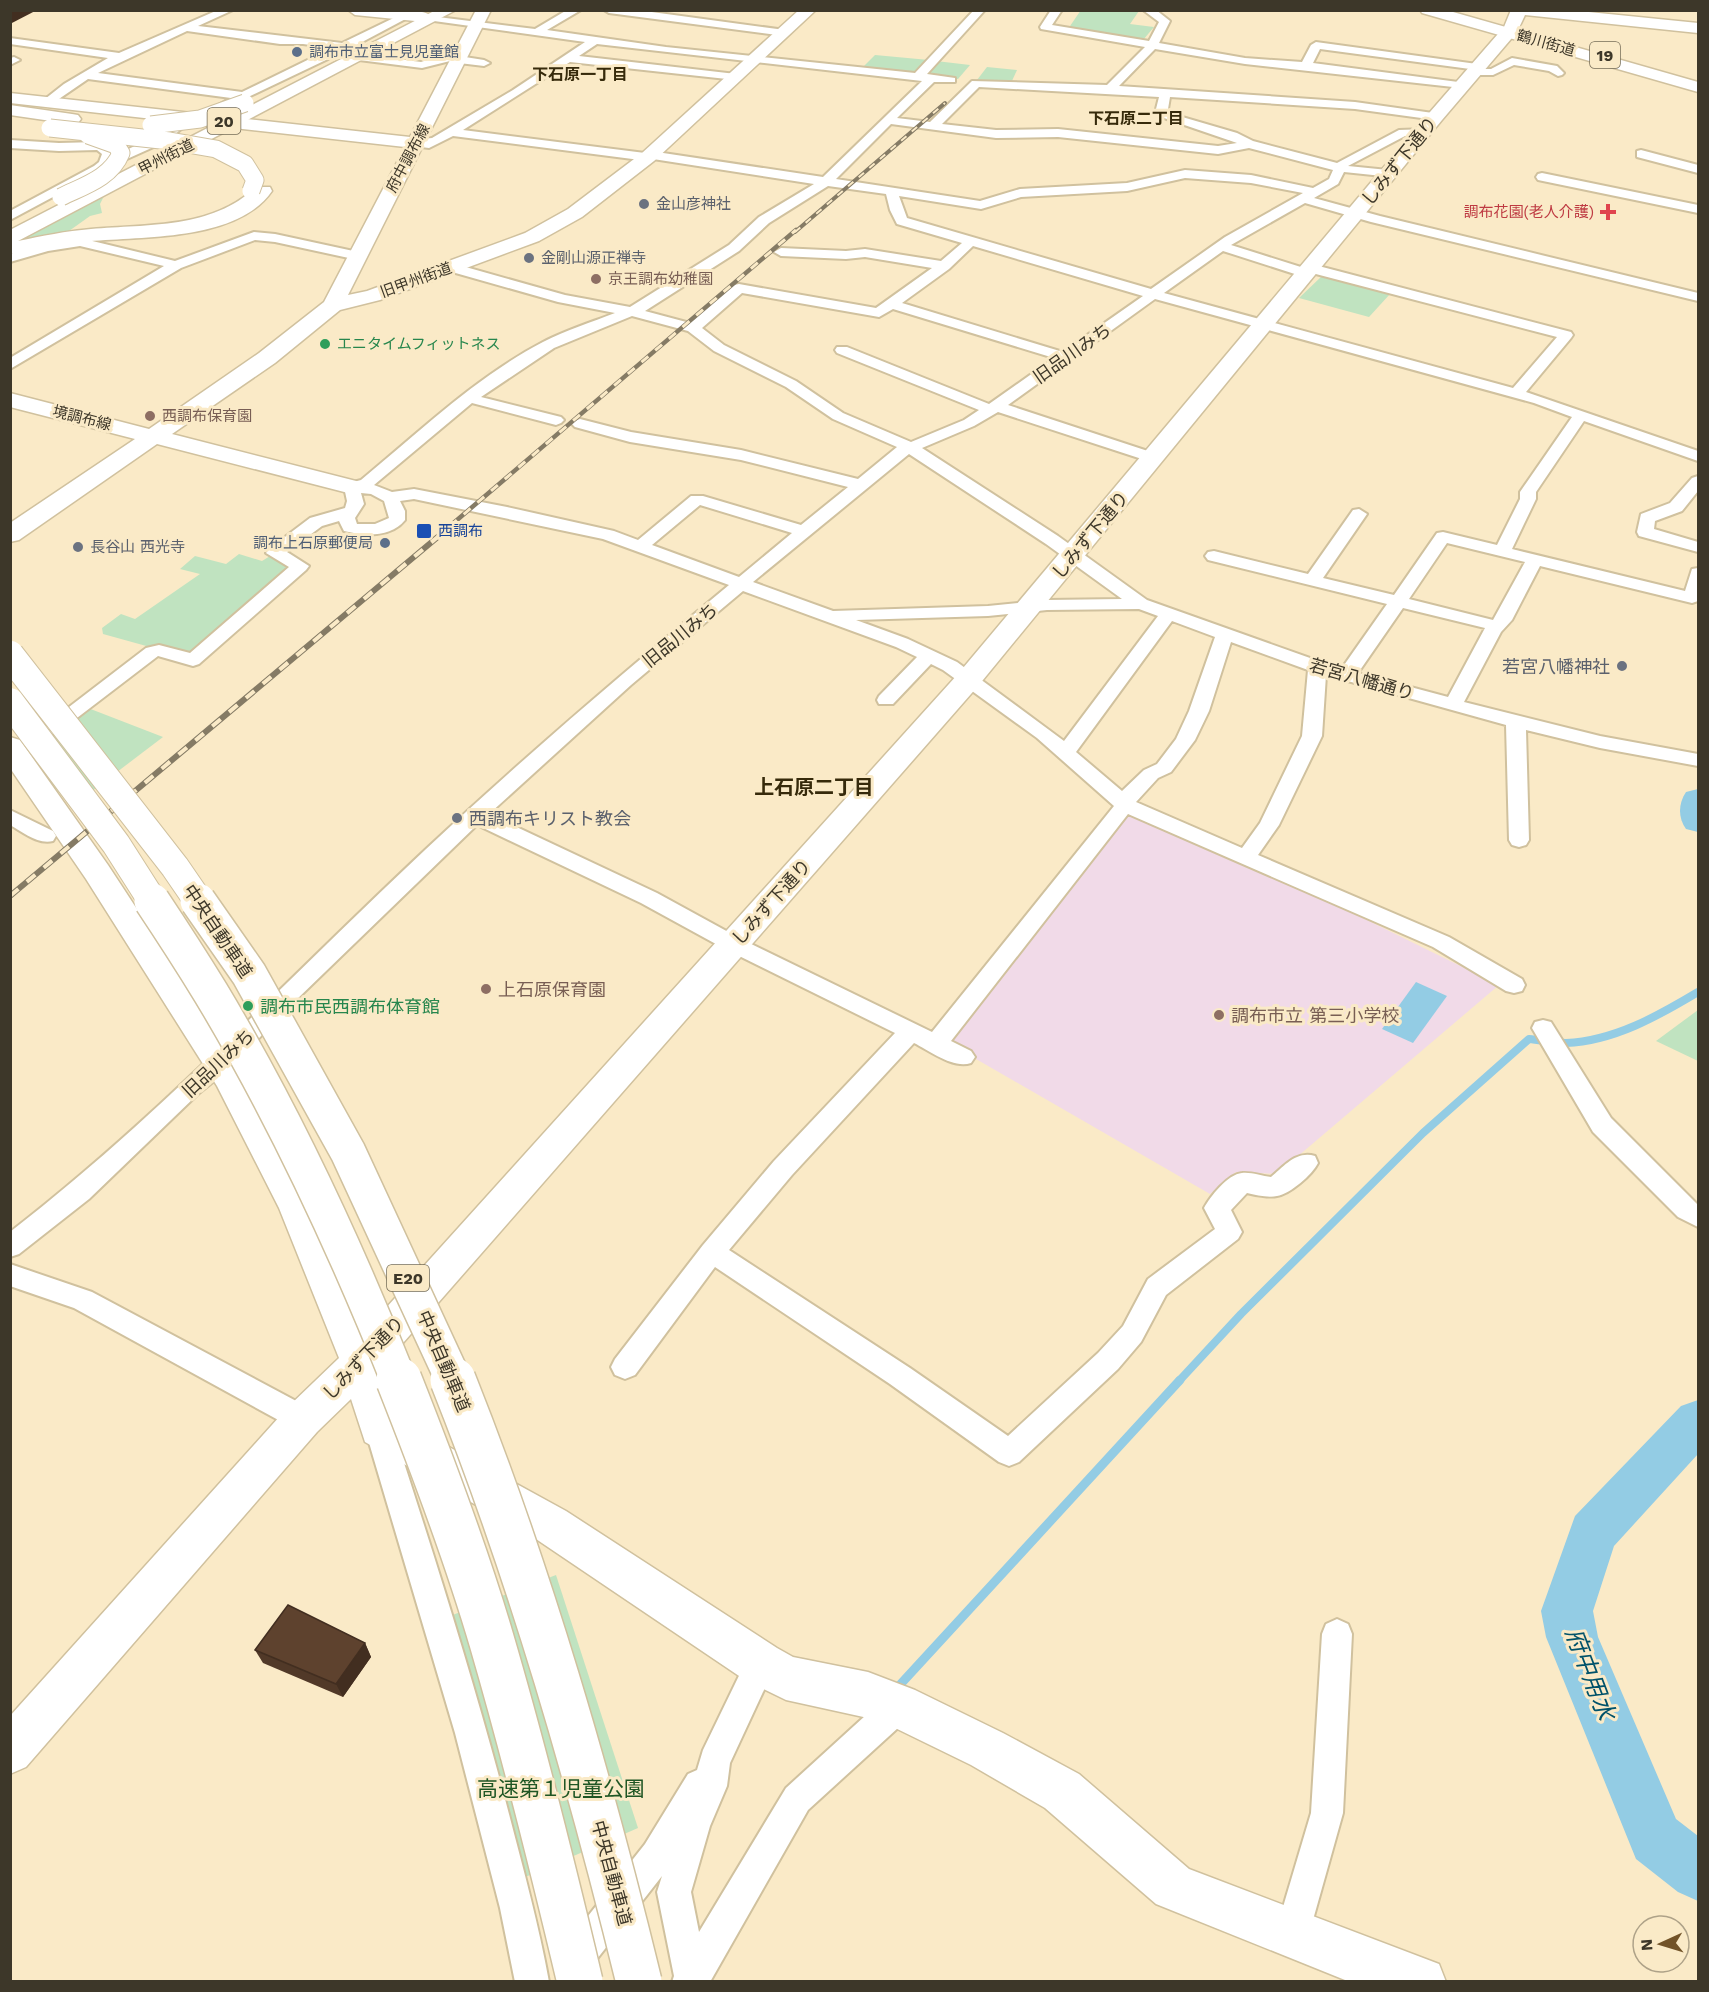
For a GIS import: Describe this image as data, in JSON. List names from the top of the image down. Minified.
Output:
{"streets":{"main road":["鶴川街道","19","20","甲州街道","府中調布線","しみず下通り","旧甲州街道","境調布線","中央自動車道","E20"],"street":["旧品川みち","若宮八幡通り"]},"crossings":[["鶴川街道","しみず下通り"],["府中調布線","旧甲州街道"],["しみず下通り","旧品川みち"],["しみず下通り","若宮八幡通り"],["旧甲州街道","境調布線"]],"districts":["下石原一丁目","下石原二丁目","上石原二丁目"],"water":["府中用水"],"parks":["高速第１児童公園"],"places":{"other":["調布市立富士見児童館","金山彦神社","金剛山源正禅寺","京王調布幼稚園","エニタイムフィットネス","西調布保育園","調布上石原郵便局","長谷山 西光寺","若宮八幡神社","西調布キリスト教会","上石原保育園","調布市民西調布体育館","調布市立 第三小学校"],"health":["調布花園(老人介護)"],"transit":["西調布"]},"north":"left"}
